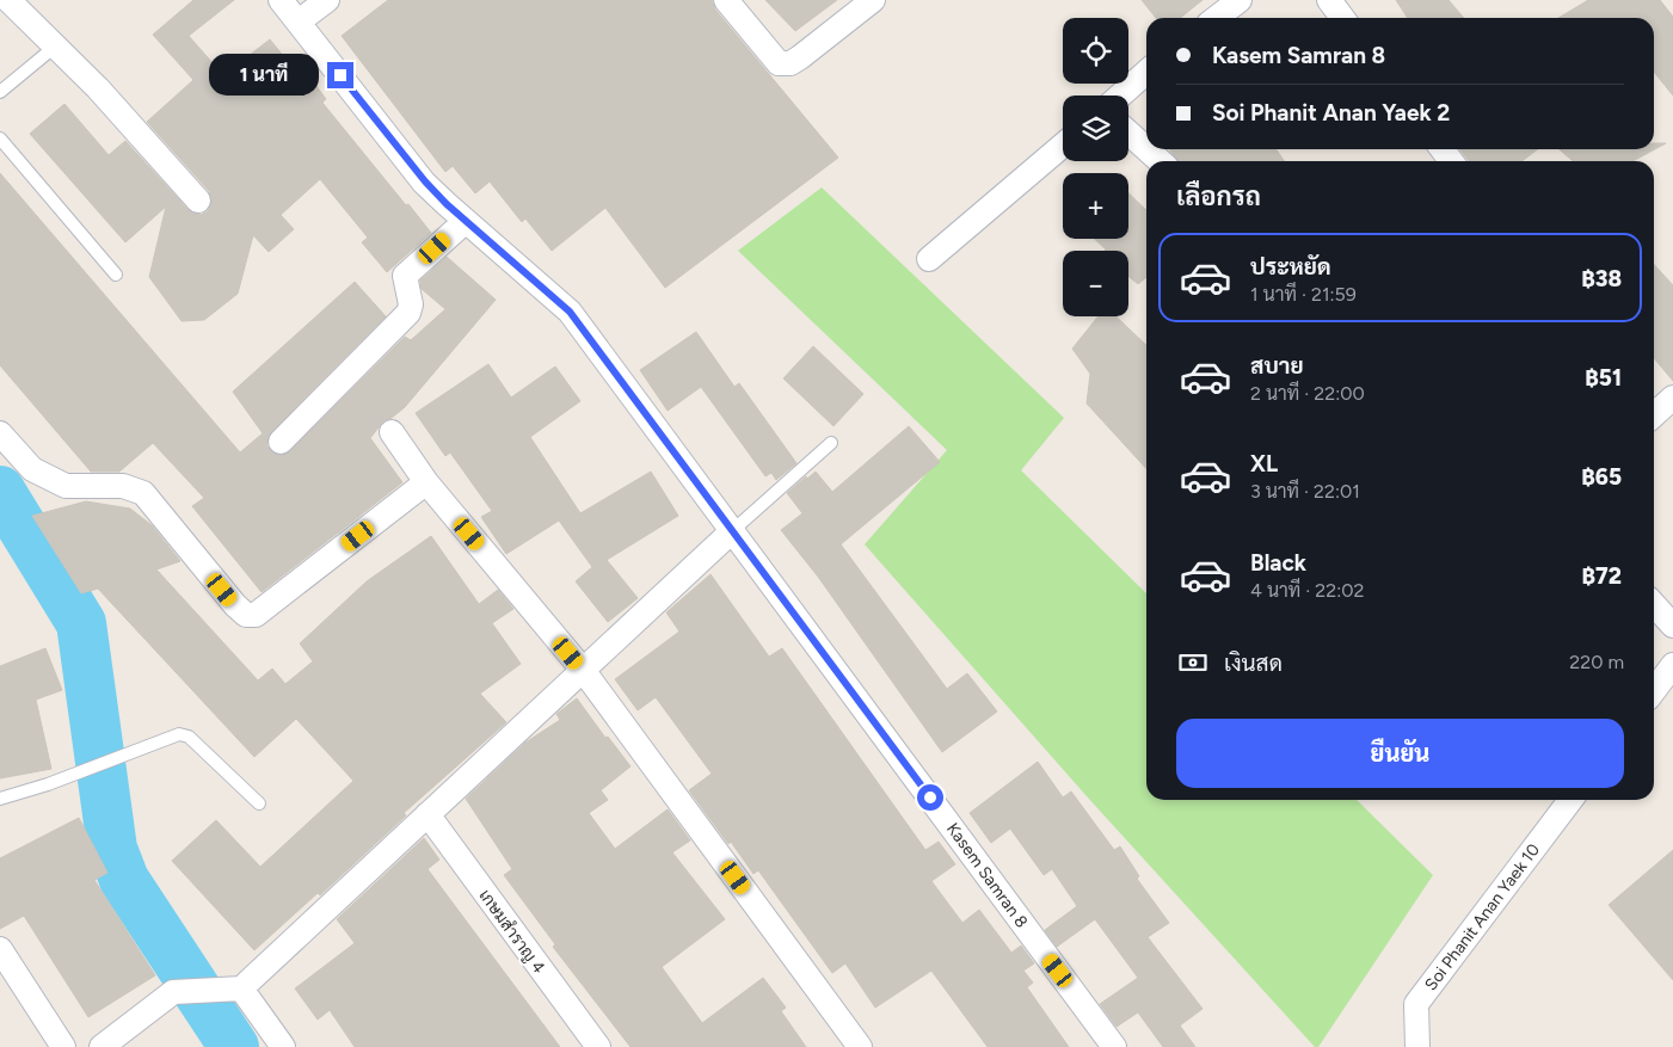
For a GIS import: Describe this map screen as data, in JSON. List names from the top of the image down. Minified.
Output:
{"streets":{"street":["Kasem Samran 8","Soi Phanit Anan Yaek 10","เกษมสำราญ 4"]},"page":{"map_buttons":["+","−"],"banner":["Kasem Samran 8","Soi Phanit Anan Yaek 2"],"bubble":"1 นาที","heading":"เลือกรถ","list":[{"name":"ประหยัด","note":"1 นาที · 21:59","value":"฿38"},{"name":"สบาย","note":"2 นาที · 22:00","value":"฿51"},{"name":"XL","note":"3 นาที · 22:01","value":"฿65"},{"name":"Black","note":"4 นาที · 22:02","value":"฿72"}],"pay":["เงินสด","220 m"],"buttons":"ยืนยัน"}}
